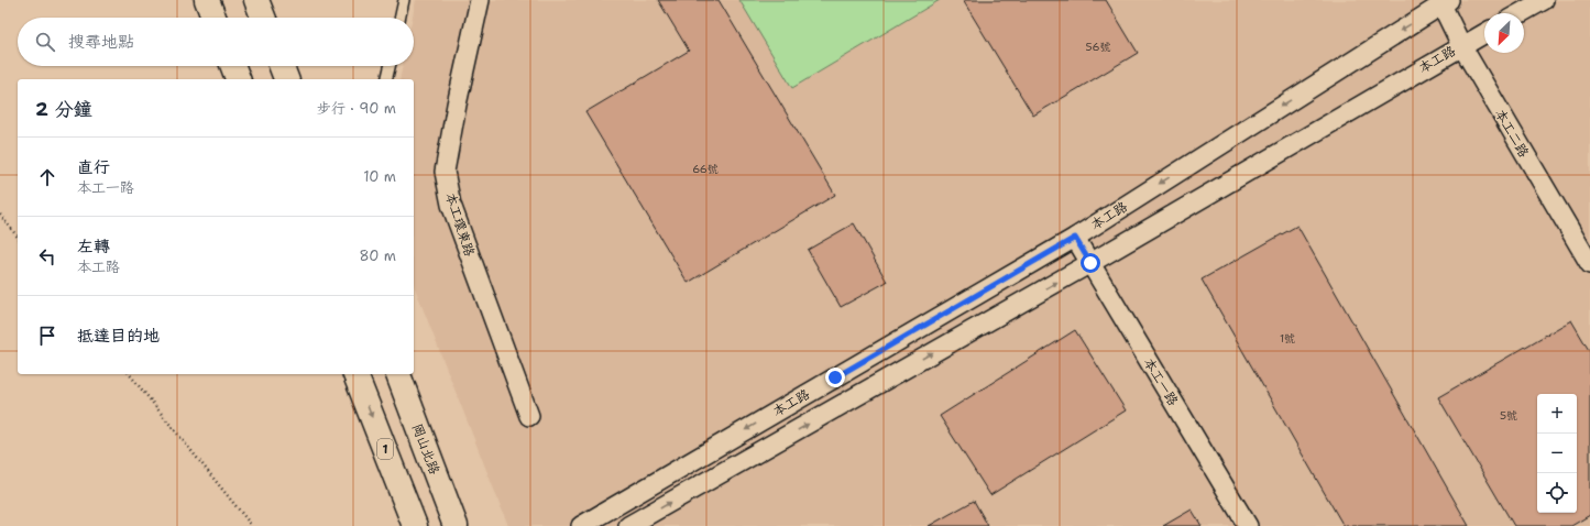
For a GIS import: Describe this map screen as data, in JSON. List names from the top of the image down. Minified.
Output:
{"streets":{"main road":["1","岡山北路"],"street":["本工路","本工二路","本工環東路","本工一路"]},"crossings":[["本工路","本工二路"],["本工路","本工一路"]],"house_numbers":["56號","66號","1號","5號"],"north":"bottom left","page":{"search":"搜尋地點","heading":["2 分鐘","步行 · 90 m"],"list":[["直行","本工一路","10 m"],["左轉","本工路","80 m"],"抵達目的地"],"map_buttons":["+","−"]}}
